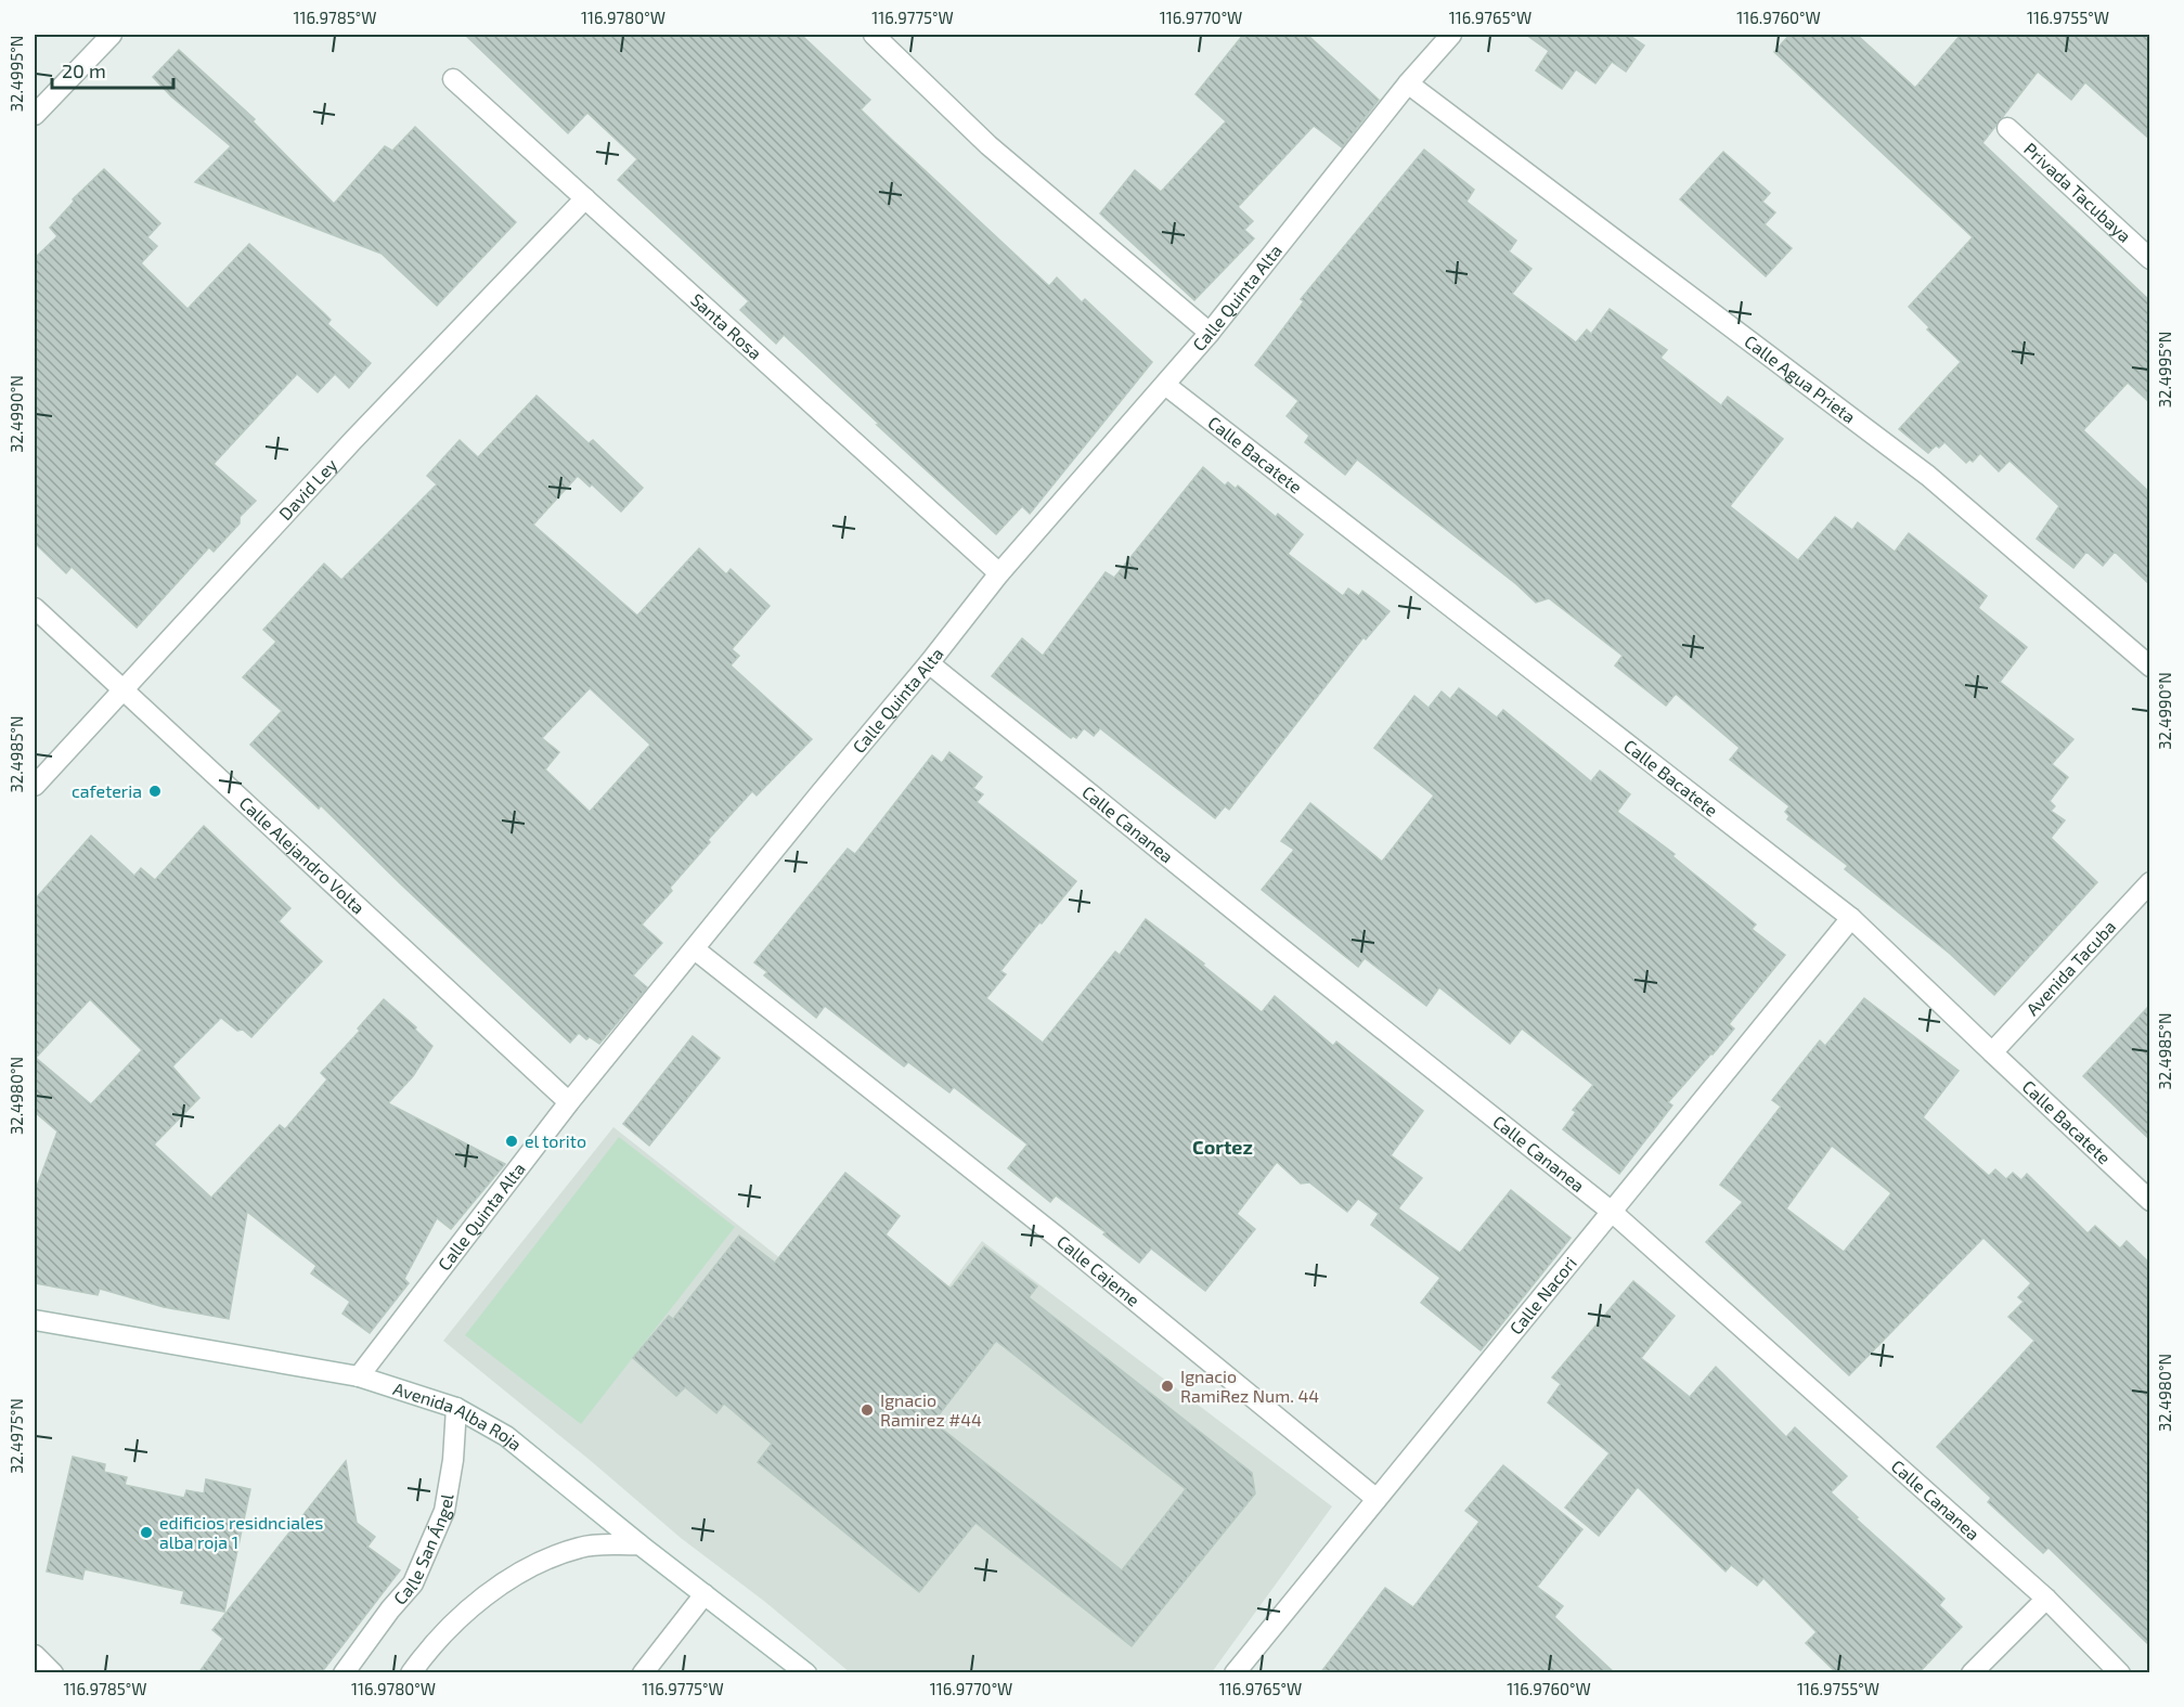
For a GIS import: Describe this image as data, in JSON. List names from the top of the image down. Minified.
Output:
{"streets":{"street":["Privada Tacubaya","Calle Quinta Alta","Santa Rosa","Calle Agua Prieta","Calle Bacatete","David Ley","Calle Cananea","Calle Alejandro Volta","Avenida Tacuba","Calle Cajeme","Calle Nacori","Avenida Alba Roja","Calle San Ángel"]},"crossings":[["Calle Quinta Alta","Santa Rosa"],["Calle Quinta Alta","Calle Agua Prieta"],["Calle Quinta Alta","Calle Bacatete"],["Calle Quinta Alta","Calle Cananea"],["Calle Quinta Alta","Calle Alejandro Volta"],["Calle Quinta Alta","Calle Cajeme"],["Calle Quinta Alta","Avenida Alba Roja"],["Santa Rosa","David Ley"],["Calle Bacatete","Avenida Tacuba"],["Calle Bacatete","Calle Nacori"],["David Ley","Calle Alejandro Volta"],["Calle Cananea","Calle Nacori"],["Calle Cajeme","Calle Nacori"],["Avenida Alba Roja","Calle San Ángel"]],"districts":["Cortez"],"places":["cafeteria","el torito","Ignacio RamiRez Num. 44","Ignacio Ramirez #44","edificios residnciales alba roja 1"],"scale_bar":"20 m","coordinates":["116.9785°W","116.9780°W","116.9775°W","116.9770°W","116.9765°W","116.9760°W","116.9755°W","32.4995°N","32.4990°N","32.4985°N","32.4980°N","32.4975°N"]}
